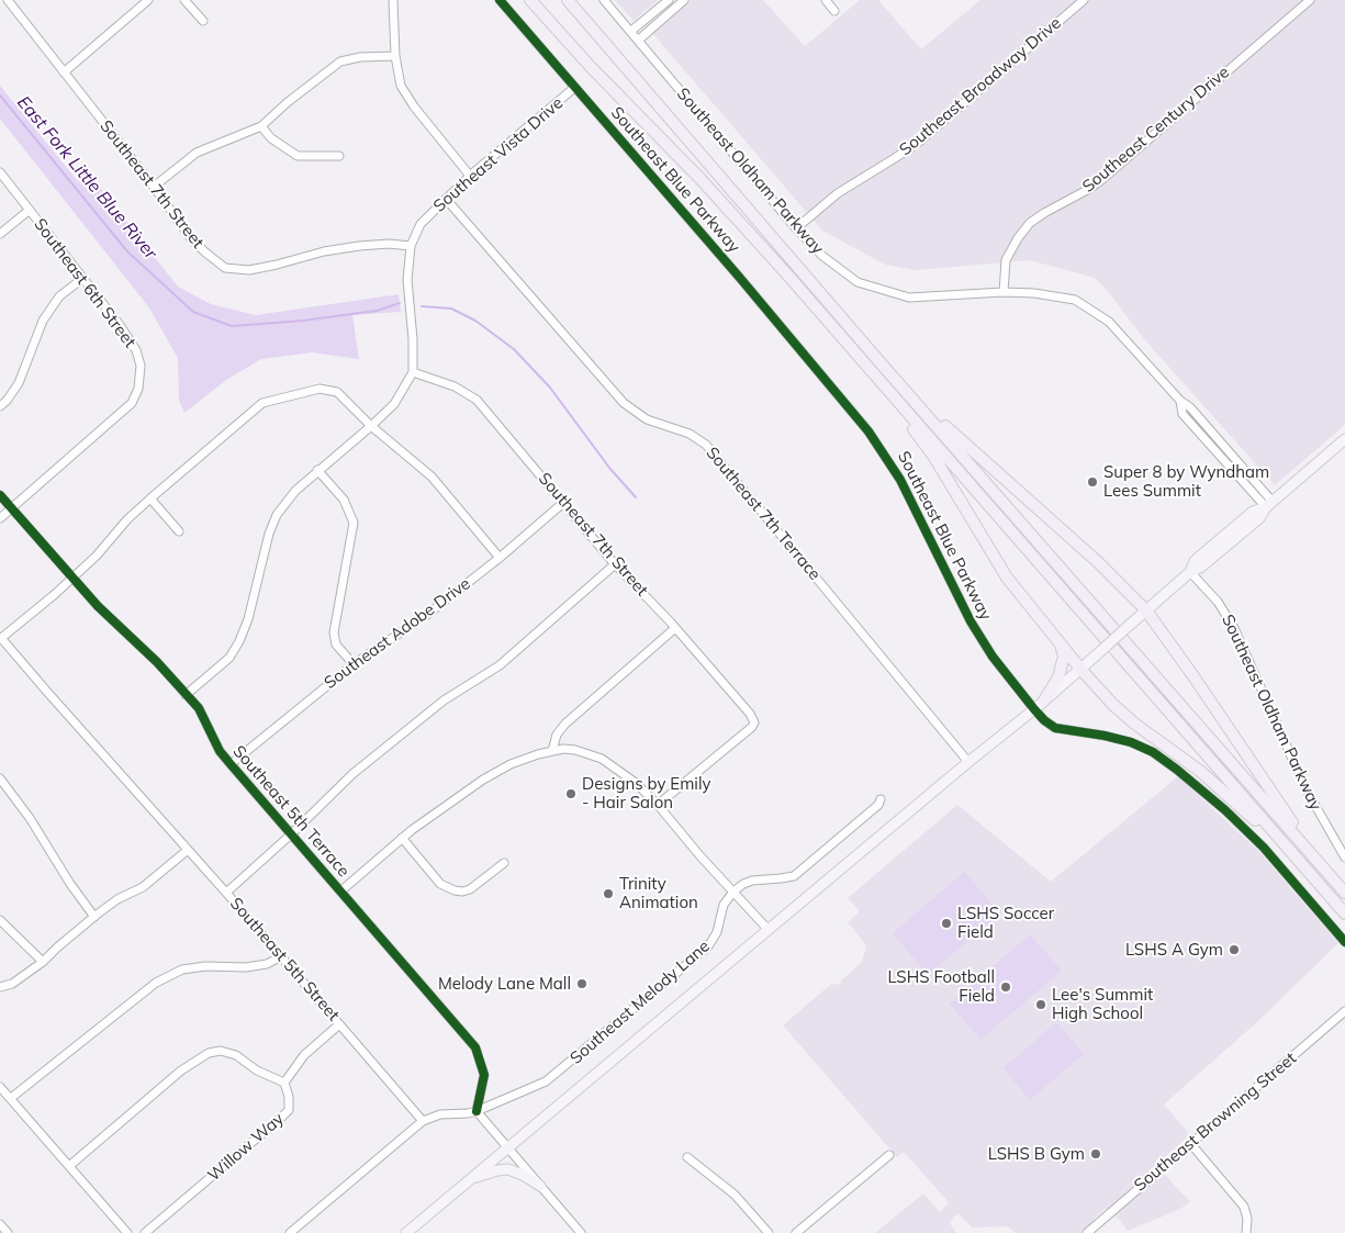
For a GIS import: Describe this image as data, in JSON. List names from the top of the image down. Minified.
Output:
{"streets":{"street":["Southeast Broadway Drive","Southeast Century Drive","Southeast Vista Drive","Southeast Oldham Parkway","Southeast Blue Parkway","Southeast 7th Street","Southeast 6th Street","Southeast 7th Terrace","Southeast Adobe Drive","Southeast 5th Terrace","Southeast 5th Street","Southeast Melody Lane","Southeast Browning Street","Willow Way"]},"crossings":[["Southeast Broadway Drive","Southeast Oldham Parkway"],["Southeast Century Drive","Southeast Oldham Parkway"],["Southeast Vista Drive","Southeast Blue Parkway"],["Southeast Vista Drive","Southeast 7th Street"],["Southeast Vista Drive","Southeast 7th Terrace"],["Southeast 7th Street","Southeast Adobe Drive"],["Southeast 6th Street","Southeast 5th Terrace"],["Southeast Adobe Drive","Southeast 5th Terrace"],["Southeast 5th Terrace","Southeast Melody Lane"]],"water":["East Fork Little Blue River"],"places":["Super 8 by Wyndham Lees Summit","Designs by Emily - Hair Salon","Trinity Animation","LSHS Soccer Field","LSHS A Gym","Melody Lane Mall","LSHS Football Field","Lee's Summit High School","LSHS B Gym"]}
